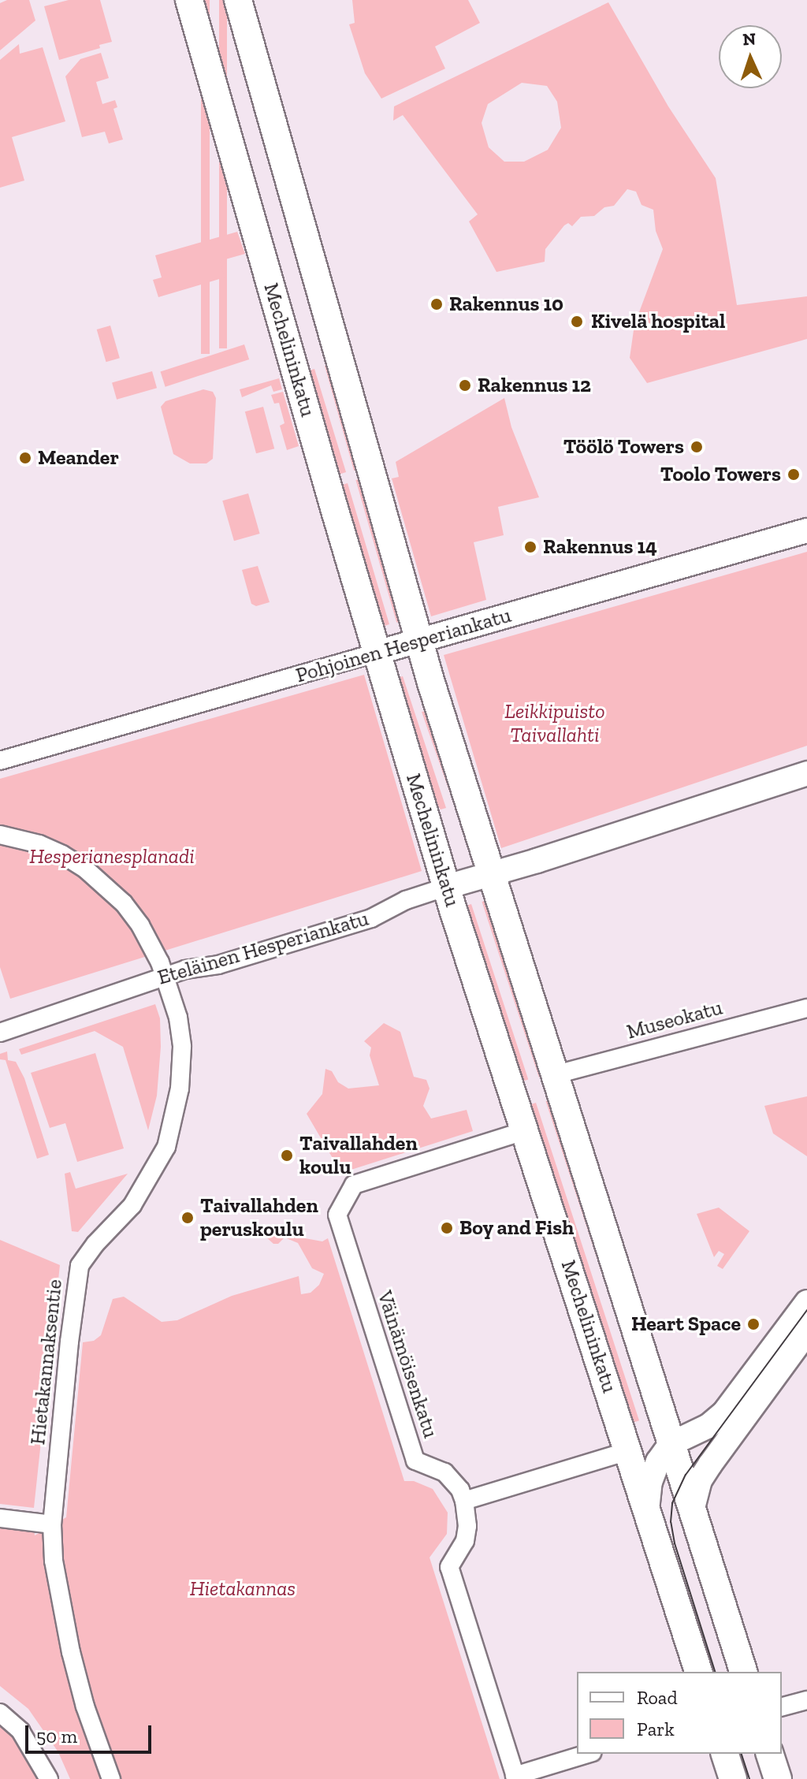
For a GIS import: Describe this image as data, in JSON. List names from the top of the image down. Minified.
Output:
{"streets":{"main road":["Mechelininkatu"],"street":["Pohjoinen Hesperiankatu","Eteläinen Hesperiankatu","Museokatu","Hietakannaksentie","Väinämöisenkatu"]},"crossings":[["Mechelininkatu","Pohjoinen Hesperiankatu"],["Mechelininkatu","Eteläinen Hesperiankatu"],["Mechelininkatu","Museokatu"],["Mechelininkatu","Väinämöisenkatu"],["Eteläinen Hesperiankatu","Hietakannaksentie"]],"parks":["Leikkipuisto Taivallahti","Hesperianesplanadi","Hietakannas"],"places":["Rakennus 10","Kivelä hospital","Rakennus 12","Töölö Towers","Meander","Toolo Towers","Rakennus 14","Taivallahden koulu","Taivallahden peruskoulu","Boy and Fish","Heart Space"],"legend":["Road","Park"],"scale_bar":"50 m","north":"top"}
